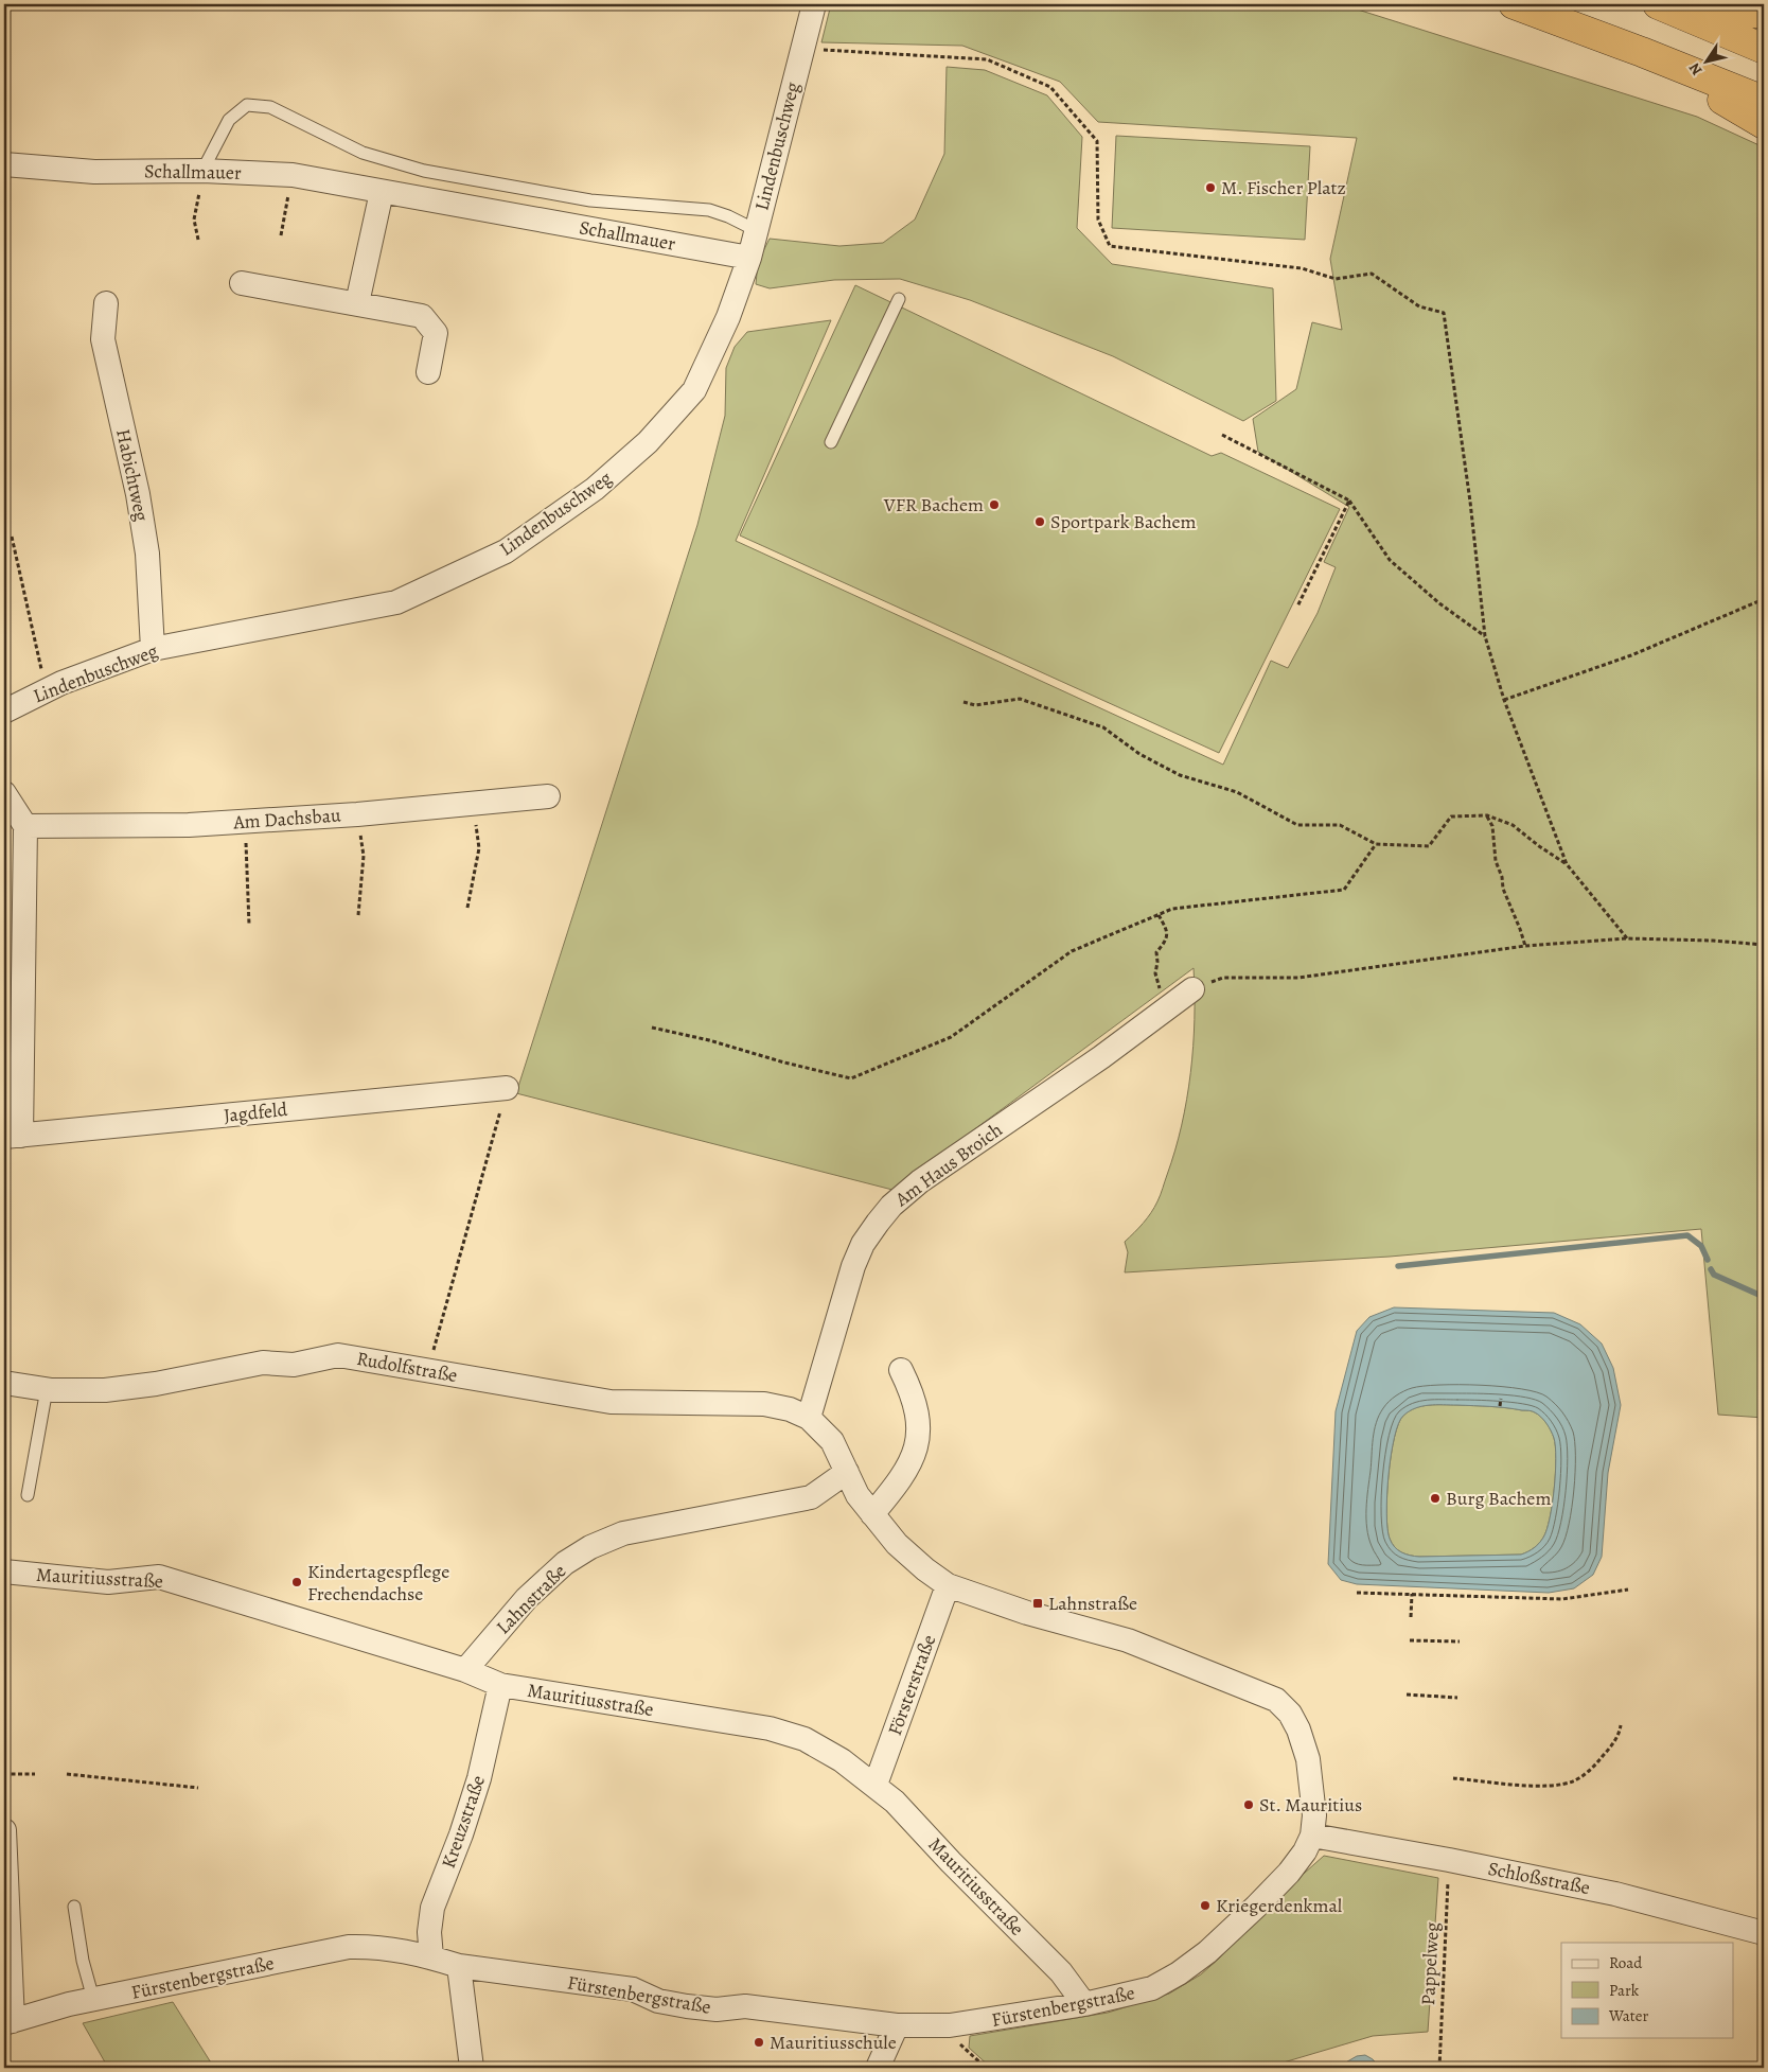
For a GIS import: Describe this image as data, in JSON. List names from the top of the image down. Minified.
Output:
{"streets":{"street":["Lindenbuschweg","Schallmauer","Habichtweg","Am Dachsbau","Jagdfeld","Am Haus Broich","Rudolfstraße","Mauritiusstraße","Lahnstraße","Försterstraße","Kreuzstraße","Schloßstraße","Fürstenbergstraße"],"path":["Pappelweg"]},"crossings":[["Lindenbuschweg","Schallmauer"],["Lindenbuschweg","Habichtweg"],["Am Haus Broich","Rudolfstraße"],["Mauritiusstraße","Lahnstraße"],["Mauritiusstraße","Försterstraße"],["Mauritiusstraße","Kreuzstraße"],["Mauritiusstraße","Fürstenbergstraße"],["Kreuzstraße","Fürstenbergstraße"],["Schloßstraße","Pappelweg"],["Schloßstraße","Fürstenbergstraße"]],"places":{"other":["M. Fischer Platz","VFR Bachem","Sportpark Bachem","Burg Bachem","Kindertagespflege Frechendachse","St. Mauritius","Kriegerdenkmal","Mauritiusschule"],"transit":["Lahnstraße"]},"legend":["Road","Park","Water"],"north":"bottom left"}
